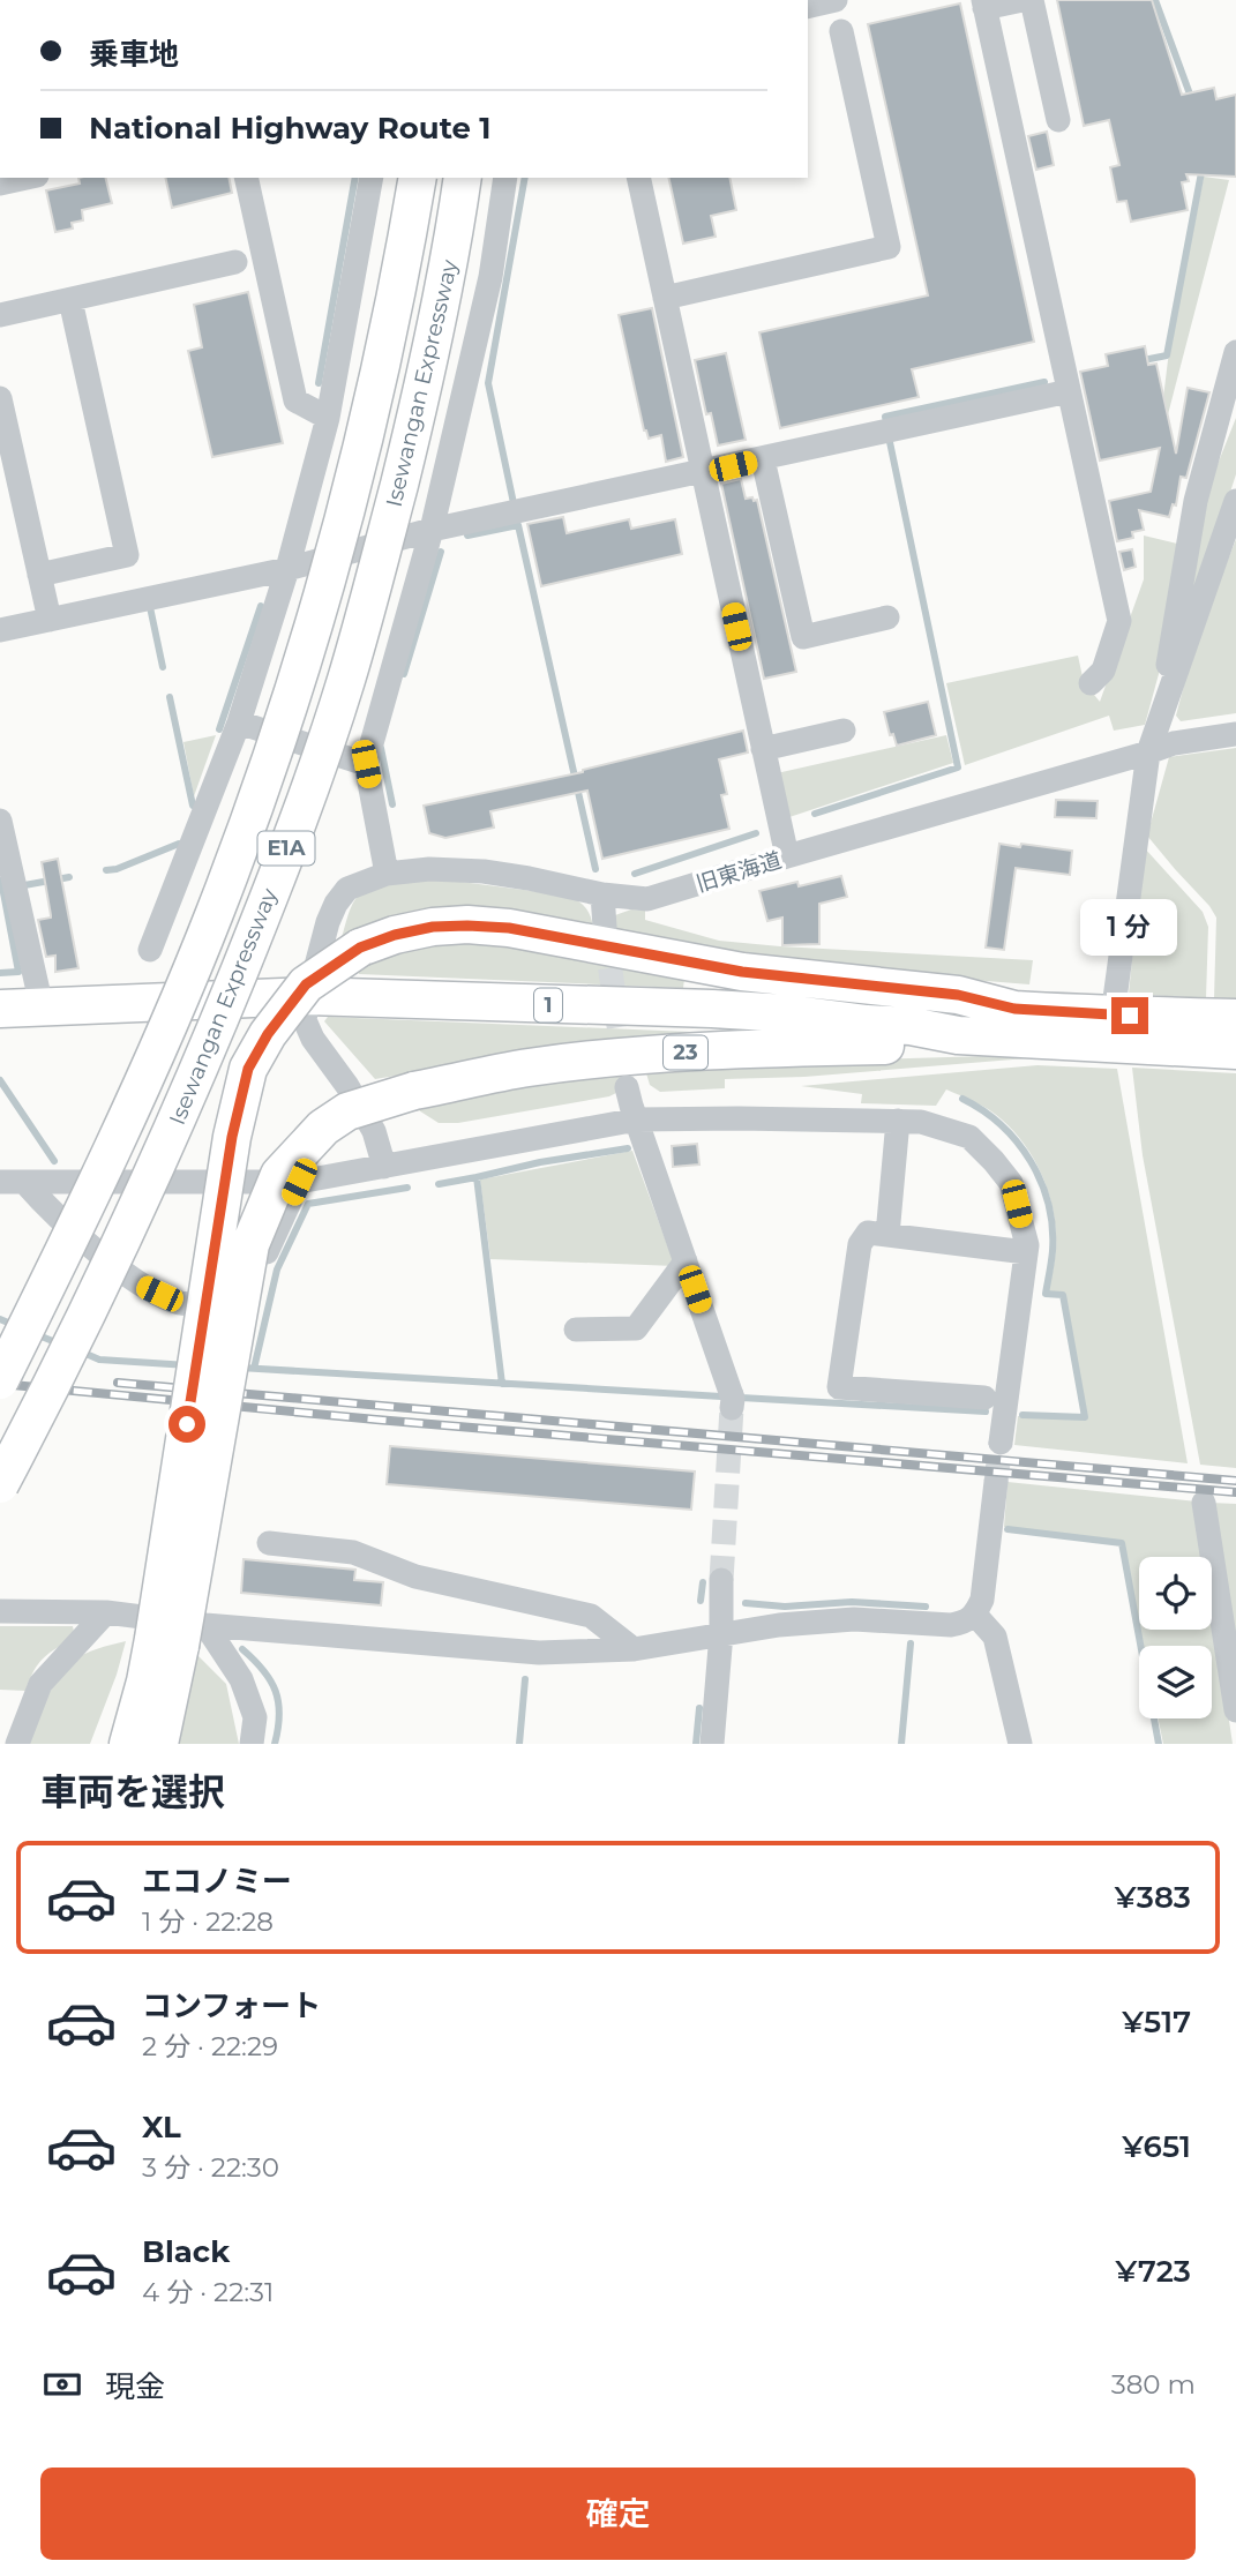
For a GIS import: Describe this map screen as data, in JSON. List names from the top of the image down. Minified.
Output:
{"streets":{"highway":["Isewangan Expressway","E1A","1","23"],"street":["旧東海道"]},"crossings":[["旧東海道","1"],["1","23"]],"page":{"banner":["乗車地","National Highway Route 1"],"bubble":"1 分","heading":"車両を選択","list":[{"name":"エコノミー","note":"1 分 · 22:28","value":"¥383"},{"name":"コンフォート","note":"2 分 · 22:29","value":"¥517"},{"name":"XL","note":"3 分 · 22:30","value":"¥651"},{"name":"Black","note":"4 分 · 22:31","value":"¥723"}],"pay":["現金","380 m"],"buttons":"確定"}}
